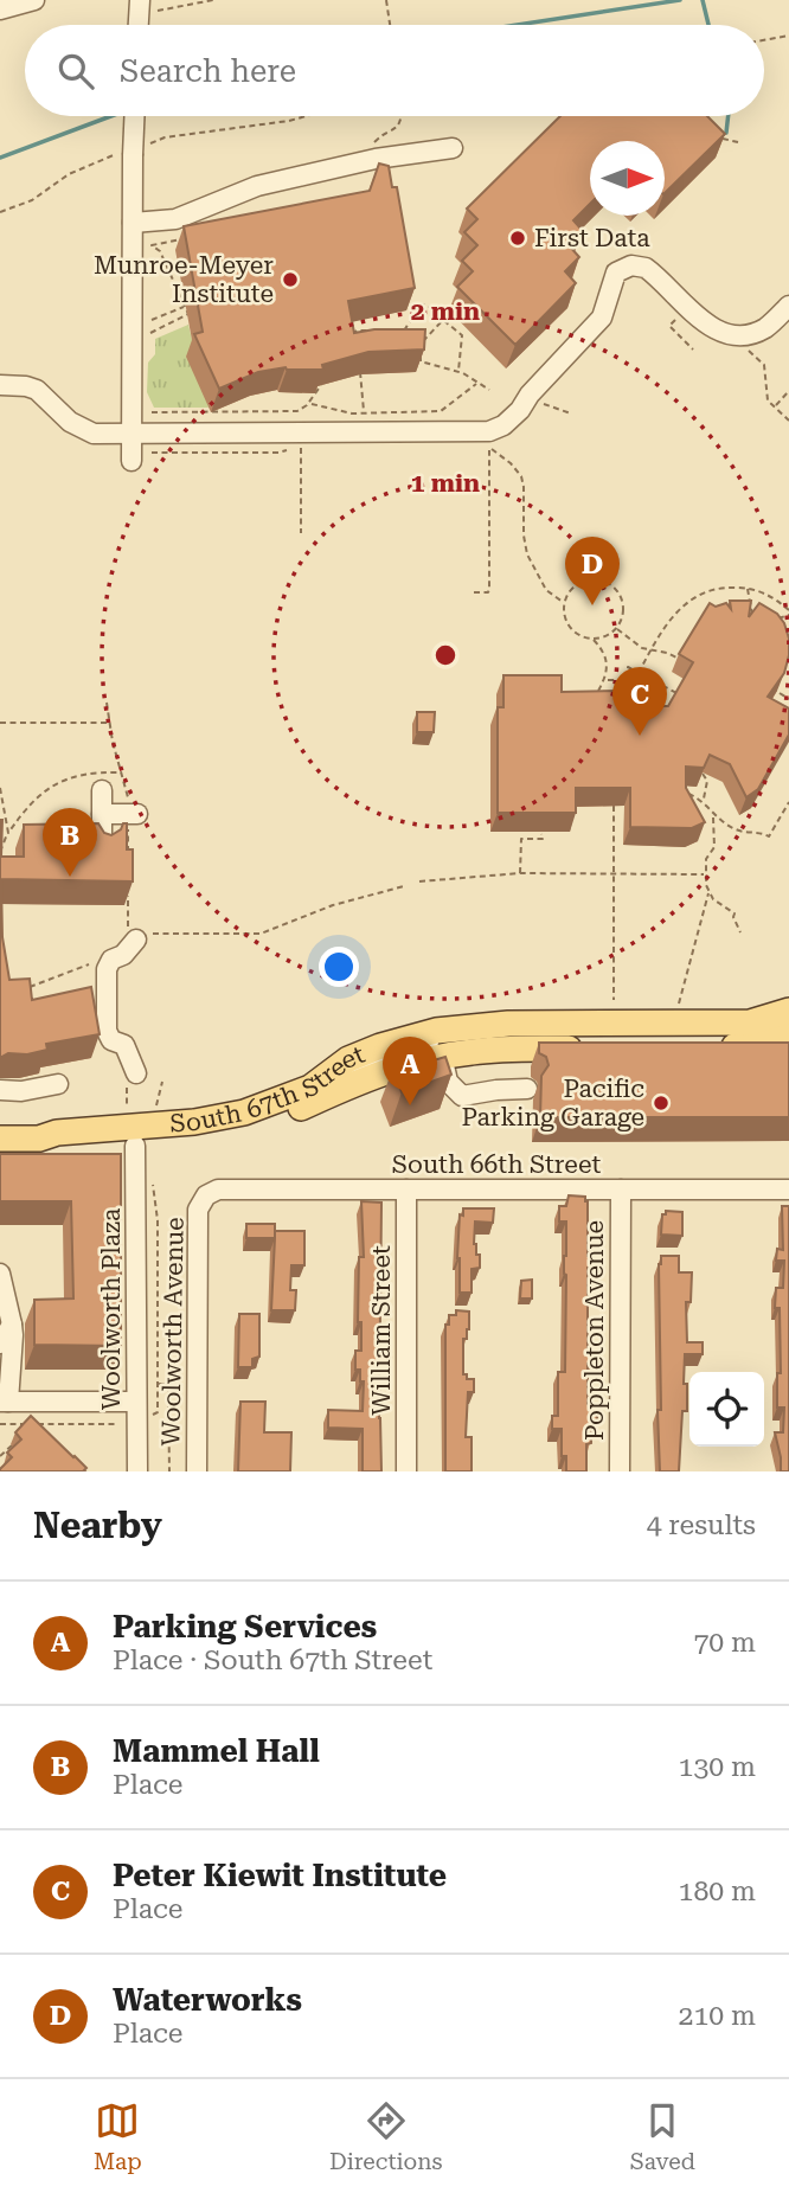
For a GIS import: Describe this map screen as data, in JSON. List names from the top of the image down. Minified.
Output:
{"streets":{"main road":["South 67th Street"],"street":["South 66th Street","Woolworth Plaza","William Street","Poppleton Avenue","Woolworth Avenue"]},"crossings":[["South 67th Street","Woolworth Plaza"],["South 66th Street","William Street"],["South 66th Street","Poppleton Avenue"],["South 66th Street","Woolworth Avenue"]],"places":["First Data","Munroe-Meyer Institute","Pacific Parking Garage"],"north":"right","page":{"search":"Search here","pins":["D","C","B","A"],"heading":["Nearby","4 results"],"list":[{"mark":"A","name":"Parking Services","note":"Place · South 67th Street","value":"70 m"},{"mark":"B","name":"Mammel Hall","note":"Place","value":"130 m"},{"mark":"C","name":"Peter Kiewit Institute","note":"Place","value":"180 m"},{"mark":"D","name":"Waterworks","note":"Place","value":"210 m"}],"nav":["Map","Directions","Saved"]},"rings":["2 min","1 min"]}
